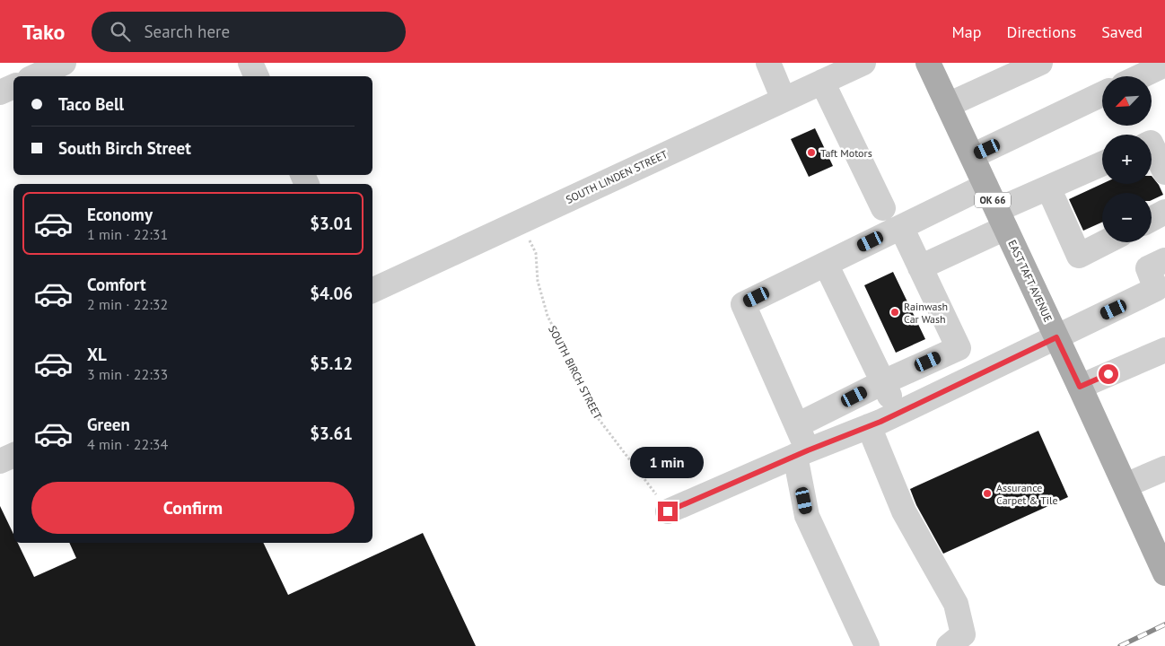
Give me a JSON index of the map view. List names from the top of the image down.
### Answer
{
  "streets": {
    "main road": ["OK 66", "EAST TAFT AVENUE"],
    "street": ["SOUTH LINDEN STREET"],
    "path": ["SOUTH BIRCH STREET"]
  },
  "crossings": [
    ["SOUTH LINDEN STREET", "SOUTH BIRCH STREET"]
  ],
  "places": ["Taft Motors", "Rainwash Car Wash", "Assurance Carpet & Tile"],
  "north": "bottom left",
  "page": {
    "header": "Tako",
    "search": "Search here",
    "nav": ["Map", "Directions", "Saved"],
    "map_buttons": ["+", "−"],
    "banner": ["Taco Bell", "South Birch Street"],
    "list": [
      {
        "name": "Economy",
        "note": "1 min · 22:31",
        "value": "$3.01"
      },
      {
        "name": "Comfort",
        "note": "2 min · 22:32",
        "value": "$4.06"
      },
      {
        "name": "XL",
        "note": "3 min · 22:33",
        "value": "$5.12"
      },
      {
        "name": "Green",
        "note": "4 min · 22:34",
        "value": "$3.61"
      }
    ],
    "bubble": "1 min",
    "buttons": "Confirm"
  }
}
